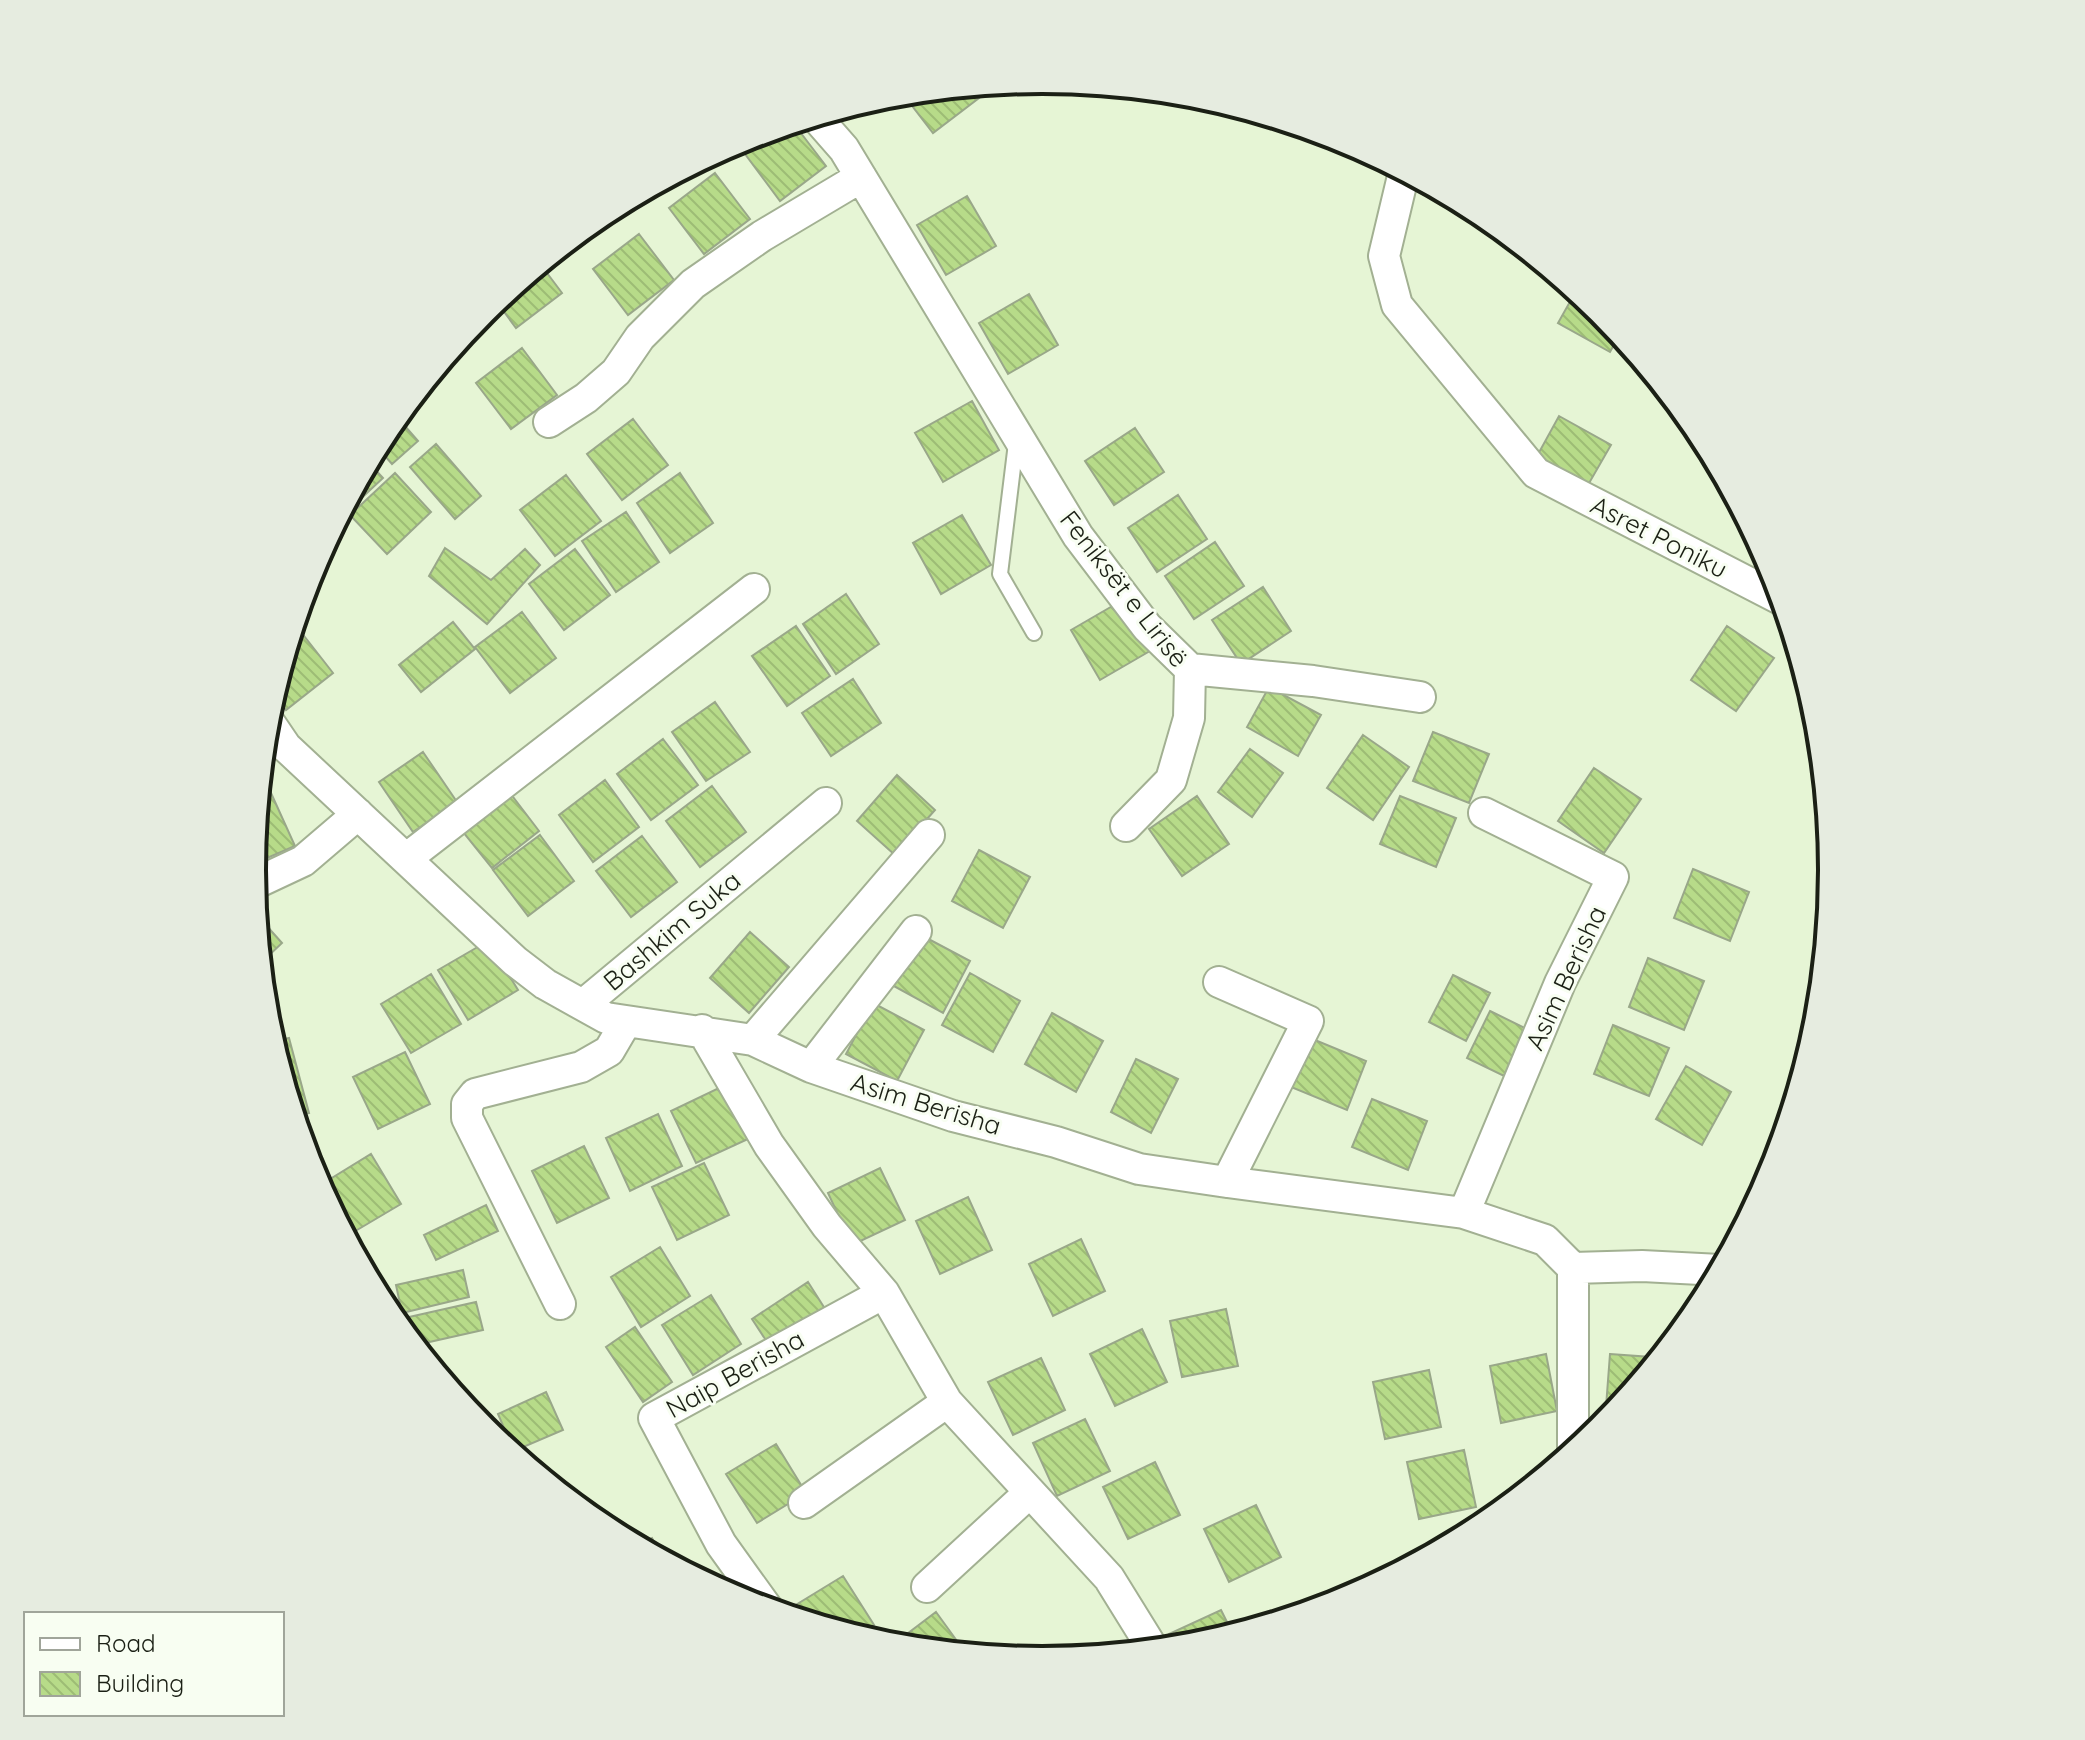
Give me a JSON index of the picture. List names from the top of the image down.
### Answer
{
  "streets": {
    "street": [
      "Asret Poniku",
      "Feniksët e Lirisë",
      "Bashkim Suka",
      "Asim Berisha",
      "Naip Berisha"
    ]
  },
  "crossings": [
    ["Bashkim Suka", "Asim Berisha"]
  ],
  "legend": ["Road", "Building"]
}
